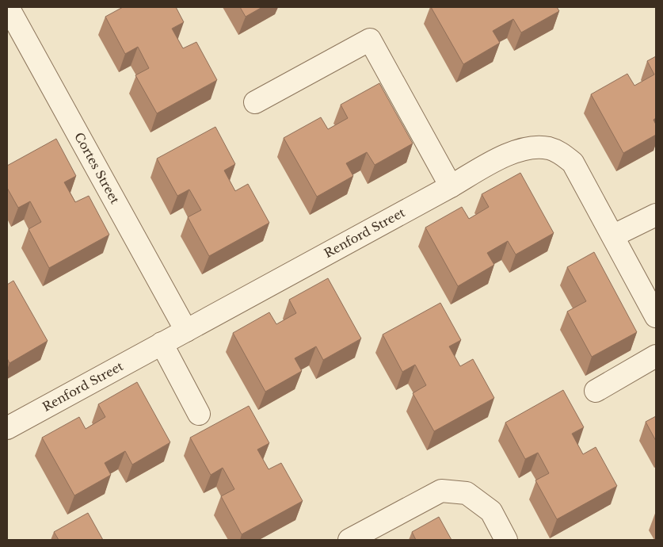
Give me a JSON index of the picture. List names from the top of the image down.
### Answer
{
  "streets": {
    "street": ["Cortes Street", "Renford Street"]
  },
  "crossings": [
    ["Cortes Street", "Renford Street"]
  ]
}
